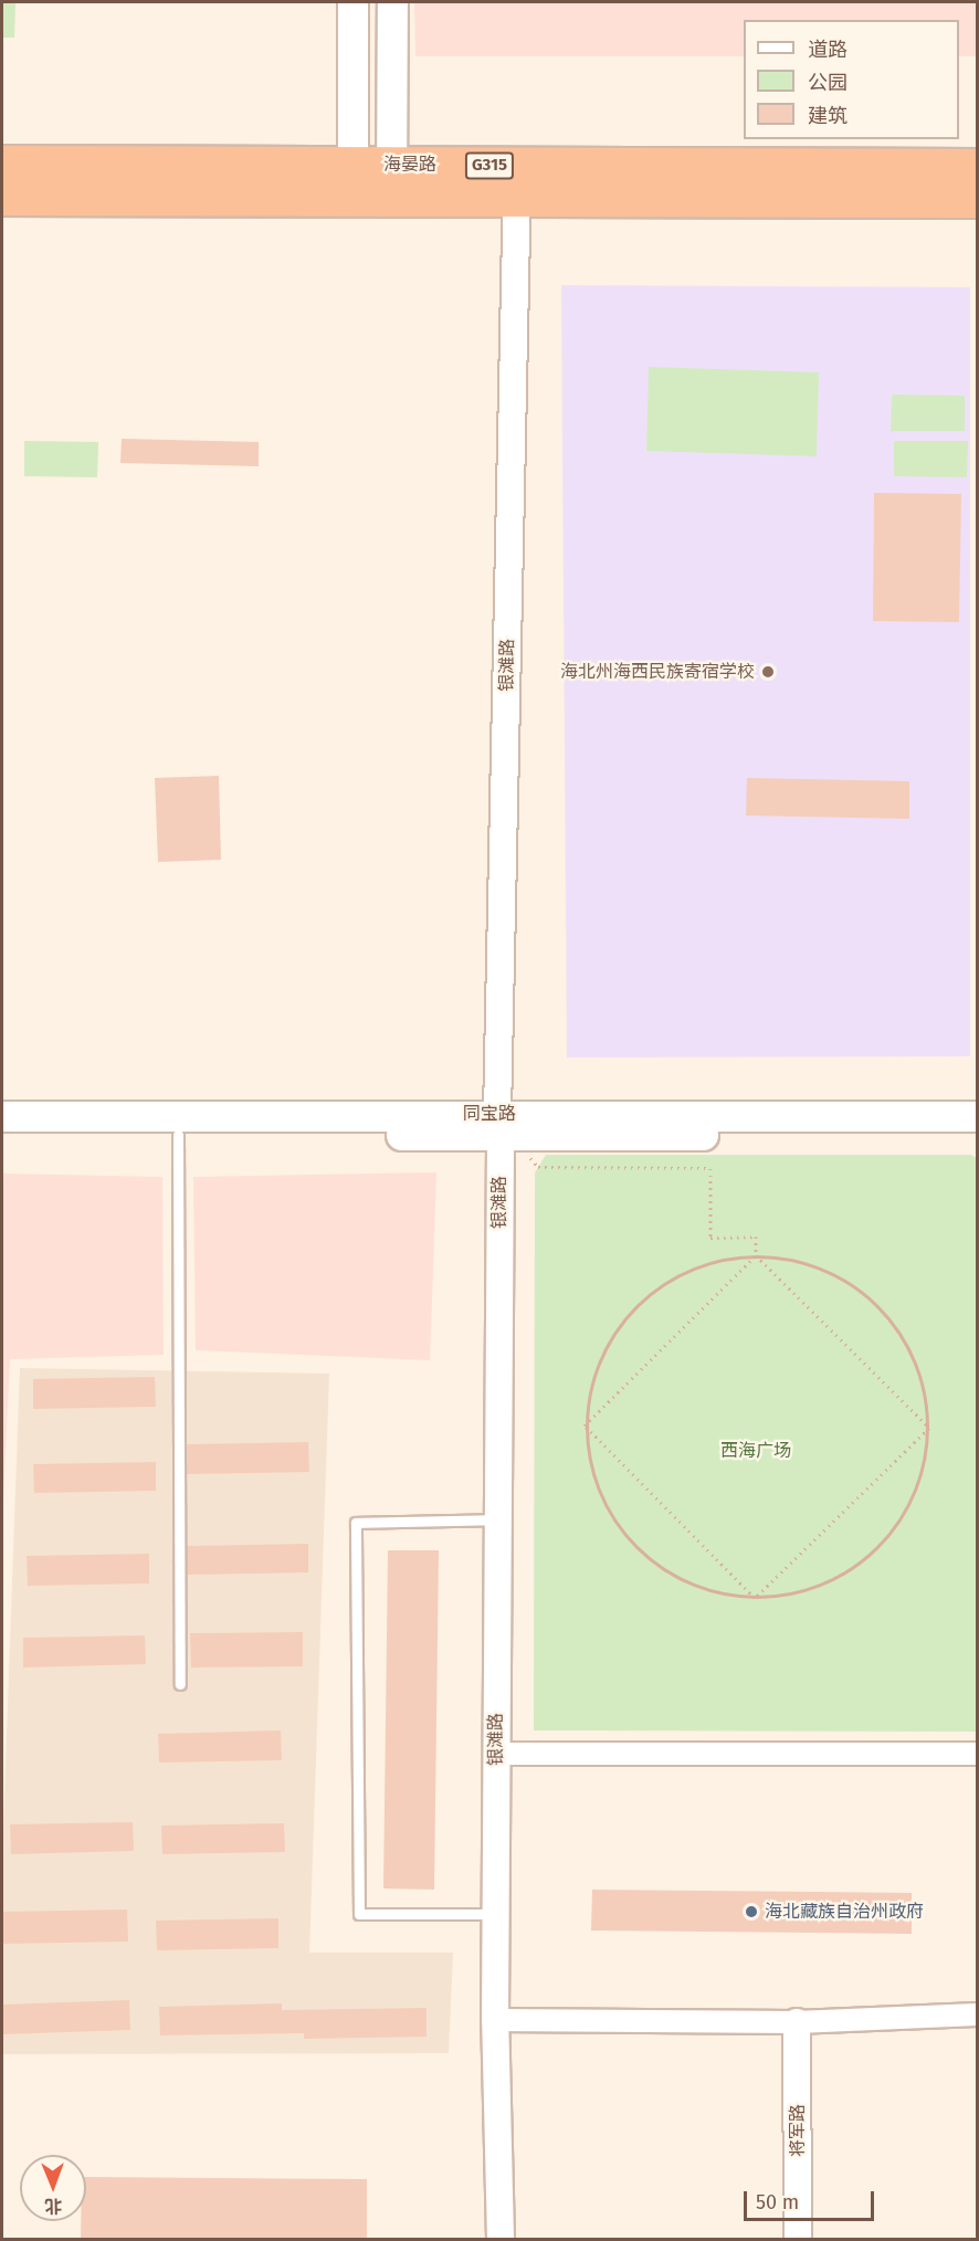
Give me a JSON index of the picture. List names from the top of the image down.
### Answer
{
  "streets": {
    "highway": ["海晏路", "G315"],
    "main road": ["同宝路"],
    "street": ["银滩路", "将军路"]
  },
  "crossings": [
    ["海晏路", "银滩路"],
    ["银滩路", "同宝路"]
  ],
  "parks": ["西海广场"],
  "places": ["海北州海西民族寄宿学校", "海北藏族自治州政府"],
  "legend": ["道路", "公园", "建筑"],
  "scale_bar": "50 m",
  "north": "bottom"
}
